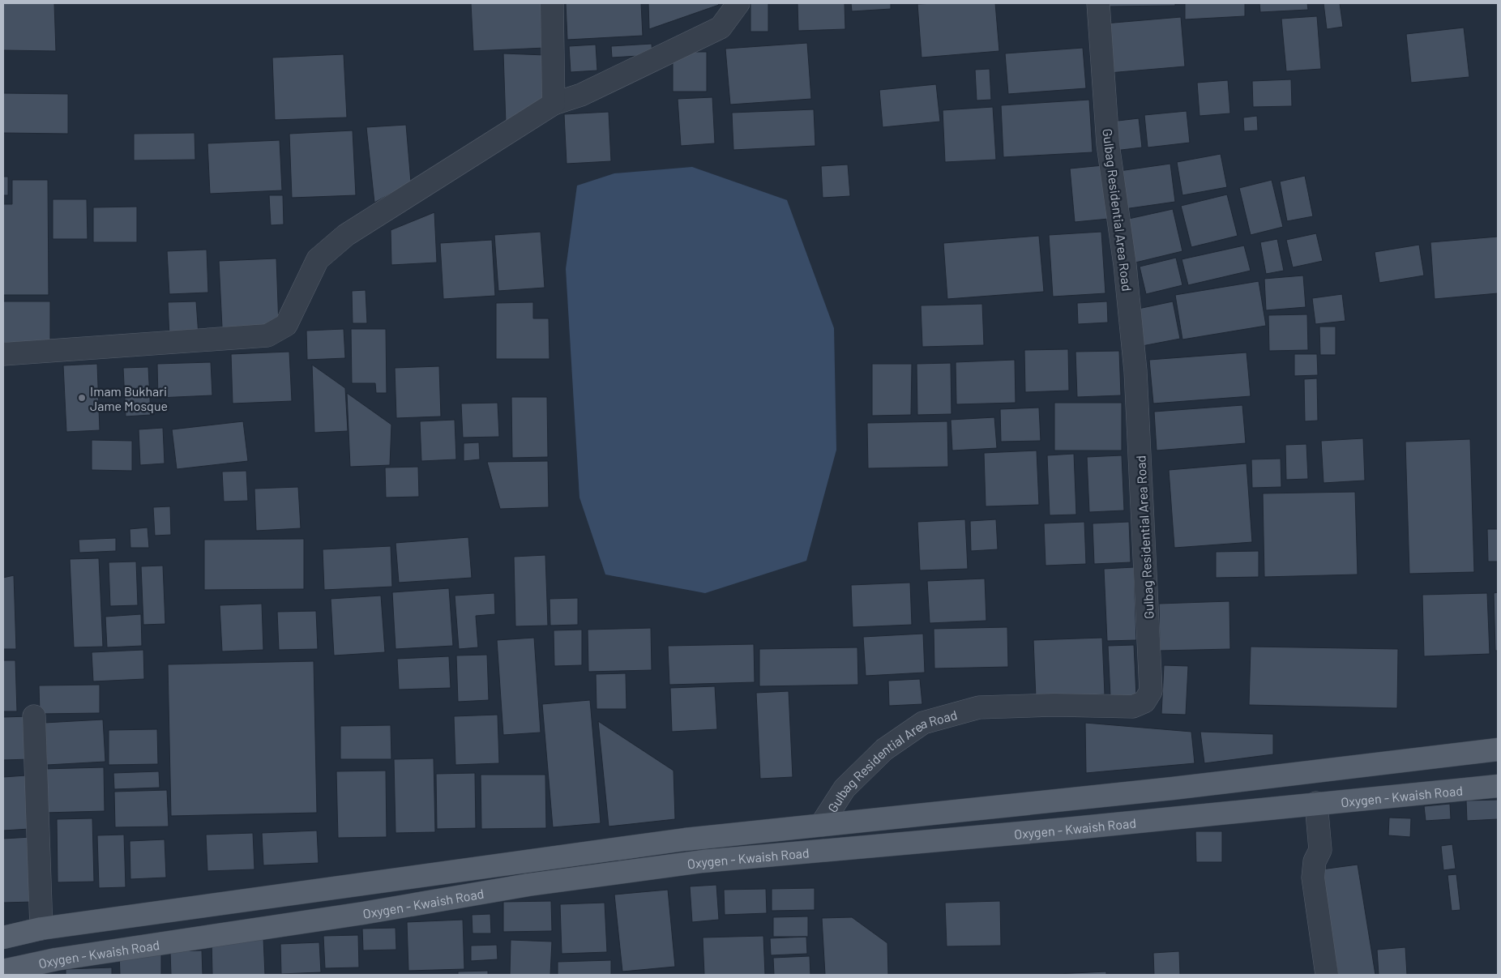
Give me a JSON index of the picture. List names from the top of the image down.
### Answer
{
  "streets": {
    "main road": ["Oxygen - Kwaish Road"],
    "street": ["Gulbag Residential Area Road"]
  },
  "crossings": [
    ["Gulbag Residential Area Road", "Oxygen - Kwaish Road"]
  ],
  "places": ["Imam Bukhari Jame Mosque"]
}
